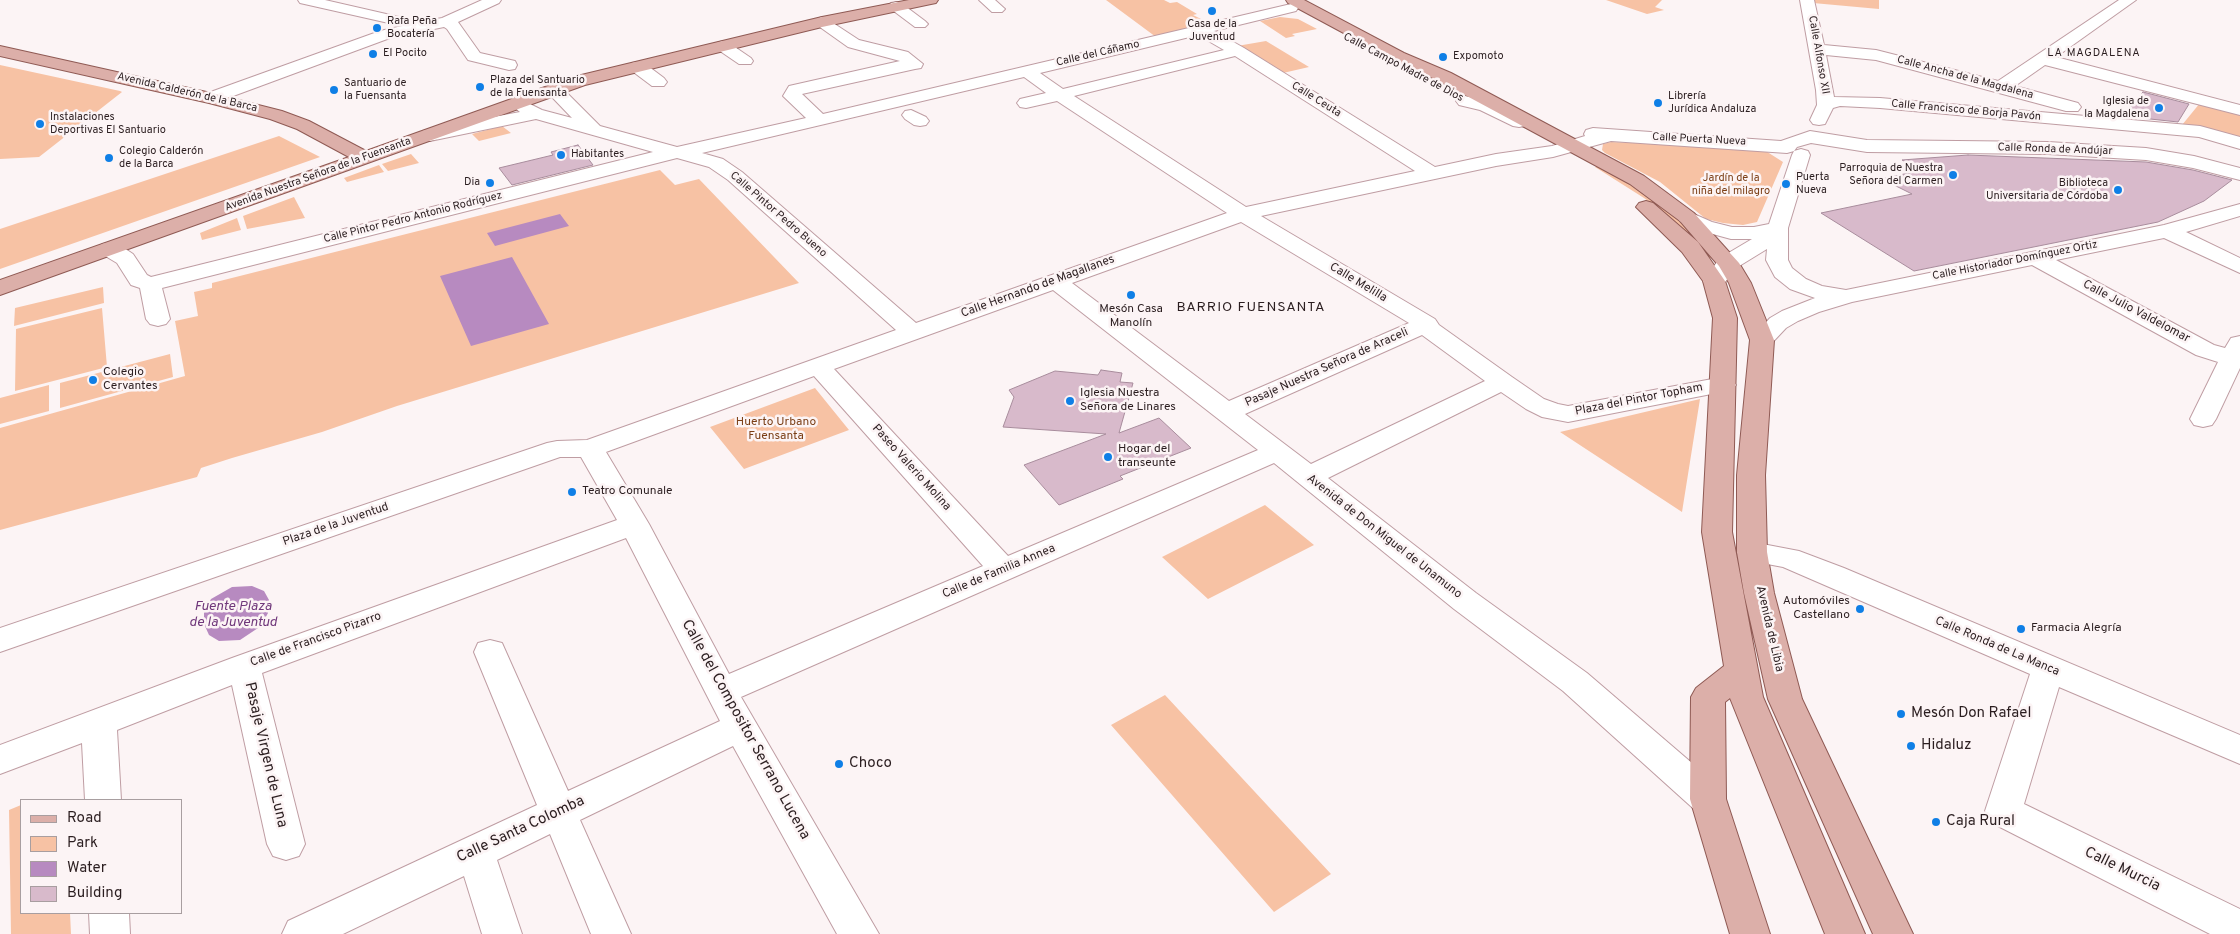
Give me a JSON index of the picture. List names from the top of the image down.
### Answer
{
  "streets": {
    "main road": [
      "Calle Campo Madre de Dios",
      "Avenida Calderón de la Barca",
      "Avenida Nuestra Señora de la Fuensanta",
      "Avenida de Libia"
    ],
    "street": [
      "Calle del Cáñamo",
      "Calle Alfonso XII",
      "Calle Ancha de la Magdalena",
      "Calle Ceuta",
      "Calle Francisco de Borja Pavón",
      "Calle Puerta Nueva",
      "Calle Ronda de Andújar",
      "Calle Pintor Pedro Bueno",
      "Calle Pintor Pedro Antonio Rodríguez",
      "Calle Historiador Domínguez Ortiz",
      "Calle Melilla",
      "Calle Hernando de Magallanes",
      "Calle Julio Valdelomar",
      "Pasaje Nuestra Señora de Araceli",
      "Plaza del Pintor Topham",
      "Paseo Valerio Molina",
      "Plaza de la Juventud",
      "Avenida de Don Miguel de Unamuno",
      "Calle de Familia Annea",
      "Calle de Francisco Pizarro",
      "Calle Ronda de La Manca",
      "Calle del Compositor Serrano Lucena",
      "Pasaje Virgen de Luna",
      "Calle Santa Colomba",
      "Calle Murcia"
    ]
  },
  "crossings": [
    ["Calle del Cáñamo", "Calle Campo Madre de Dios"],
    ["Calle del Cáñamo", "Calle Ceuta"],
    ["Calle del Cáñamo", "Calle Pintor Pedro Bueno"],
    ["Calle del Cáñamo", "Calle Pintor Pedro Antonio Rodríguez"],
    ["Calle del Cáñamo", "Calle Melilla"],
    ["Calle Alfonso XII", "Calle Ancha de la Magdalena"],
    ["Calle Alfonso XII", "Calle Francisco de Borja Pavón"],
    ["Calle Campo Madre de Dios", "Calle Puerta Nueva"],
    ["Calle Campo Madre de Dios", "Calle Hernando de Magallanes"],
    ["Calle Campo Madre de Dios", "Avenida de Libia"],
    ["Calle Ancha de la Magdalena", "Calle Francisco de Borja Pavón"],
    ["Avenida Calderón de la Barca", "Avenida Nuestra Señora de la Fuensanta"],
    ["Calle Ceuta", "Calle Hernando de Magallanes"],
    ["Calle Puerta Nueva", "Calle Ronda de Andújar"],
    ["Calle Puerta Nueva", "Calle Hernando de Magallanes"],
    ["Avenida Nuestra Señora de la Fuensanta", "Calle Pintor Pedro Bueno"],
    ["Calle Pintor Pedro Bueno", "Calle Pintor Pedro Antonio Rodríguez"],
    ["Calle Pintor Pedro Bueno", "Calle Hernando de Magallanes"],
    ["Calle Historiador Domínguez Ortiz", "Calle Julio Valdelomar"],
    ["Calle Historiador Domínguez Ortiz", "Avenida de Libia"],
    ["Calle Melilla", "Calle Hernando de Magallanes"],
    ["Calle Melilla", "Pasaje Nuestra Señora de Araceli"],
    ["Calle Melilla", "Plaza del Pintor Topham"],
    ["Calle Hernando de Magallanes", "Paseo Valerio Molina"],
    ["Calle Hernando de Magallanes", "Plaza de la Juventud"],
    ["Calle Hernando de Magallanes", "Avenida de Don Miguel de Unamuno"],
    ["Pasaje Nuestra Señora de Araceli", "Avenida de Don Miguel de Unamuno"],
    ["Paseo Valerio Molina", "Calle de Familia Annea"],
    ["Avenida de Don Miguel de Unamuno", "Calle de Familia Annea"],
    ["Calle de Familia Annea", "Calle del Compositor Serrano Lucena"],
    ["Avenida de Libia", "Calle Ronda de La Manca"],
    ["Calle de Francisco Pizarro", "Calle del Compositor Serrano Lucena"],
    ["Calle de Francisco Pizarro", "Pasaje Virgen de Luna"],
    ["Calle Ronda de La Manca", "Calle Murcia"],
    ["Calle del Compositor Serrano Lucena", "Calle Santa Colomba"]
  ],
  "districts": ["LA MAGDALENA", "BARRIO FUENSANTA"],
  "water": ["Fuente Plaza de la Juventud"],
  "parks": ["Jardín de la niña del milagro", "Huerto Urbano Fuensanta"],
  "places": [
    "Casa de la Juventud",
    "Rafa Peña Bocatería",
    "El Pocito",
    "Expomoto",
    "Plaza del Santuario de la Fuensanta",
    "Santuario de la Fuensanta",
    "Librería Jurídica Andaluza",
    "Iglesia de la Magdalena",
    "Instalaciones Deportivas El Santuario",
    "Habitantes",
    "Colegio Calderón de la Barca",
    "Parroquia de Nuestra Señora del Carmen",
    "Dia",
    "Puerta Nueva",
    "Biblioteca Universitaria de Córdoba",
    "Mesón Casa Manolín",
    "Colegio Cervantes",
    "Iglesia Nuestra Señora de Linares",
    "Hogar del transeunte",
    "Teatro Comunale",
    "Automóviles Castellano",
    "Farmacia Alegría",
    "Mesón Don Rafael",
    "Hidaluz",
    "Choco",
    "Caja Rural"
  ],
  "legend": [
    "Road",
    "Park",
    "Water",
    "Building"
  ]
}
